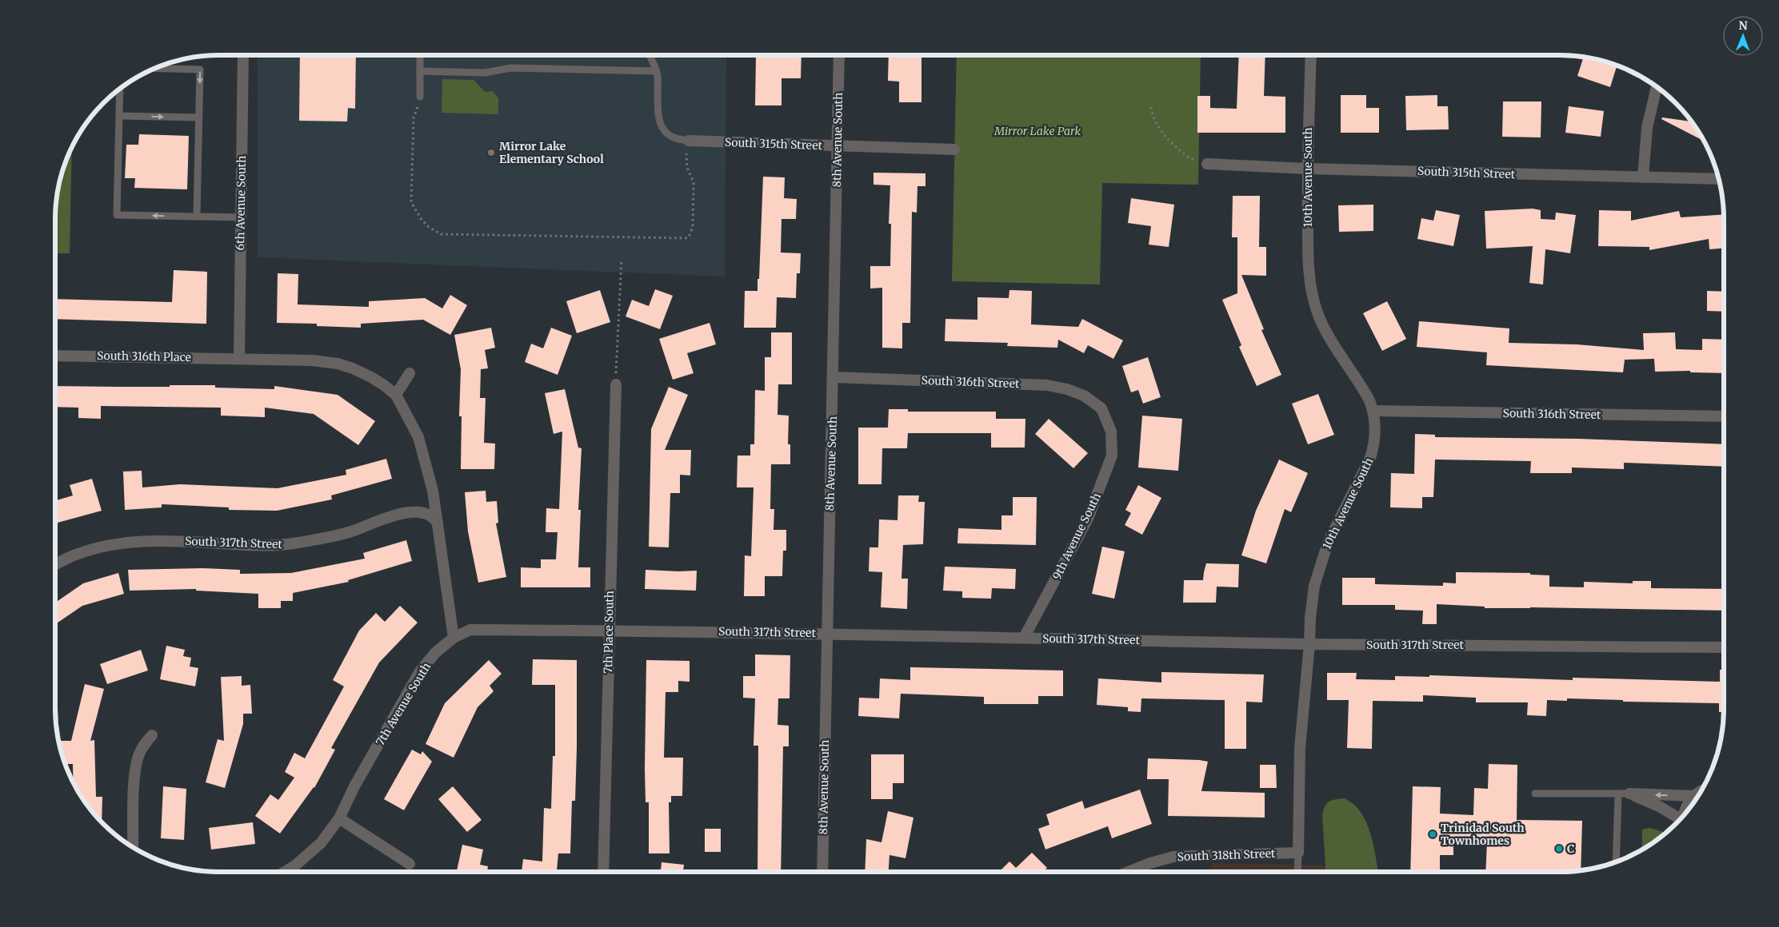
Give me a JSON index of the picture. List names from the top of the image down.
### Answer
{
  "streets": {
    "street": [
      "8th Avenue South",
      "South 315th Street",
      "10th Avenue South",
      "6th Avenue South",
      "South 316th Place",
      "South 316th Street",
      "9th Avenue South",
      "South 317th Street",
      "7th Place South",
      "7th Avenue South",
      "South 318th Street"
    ]
  },
  "crossings": [
    ["8th Avenue South", "South 315th Street"],
    ["8th Avenue South", "South 316th Street"],
    ["8th Avenue South", "South 317th Street"],
    ["South 315th Street", "10th Avenue South"],
    ["10th Avenue South", "South 316th Street"],
    ["10th Avenue South", "South 317th Street"],
    ["10th Avenue South", "South 318th Street"],
    ["6th Avenue South", "South 316th Place"],
    ["South 316th Street", "9th Avenue South"],
    ["9th Avenue South", "South 317th Street"],
    ["South 317th Street", "7th Place South"],
    ["South 317th Street", "7th Avenue South"]
  ],
  "parks": ["Mirror Lake Park"],
  "places": ["Mirror Lake Elementary School", "Trinidad South Townhomes", "C"],
  "north": "top"
}
